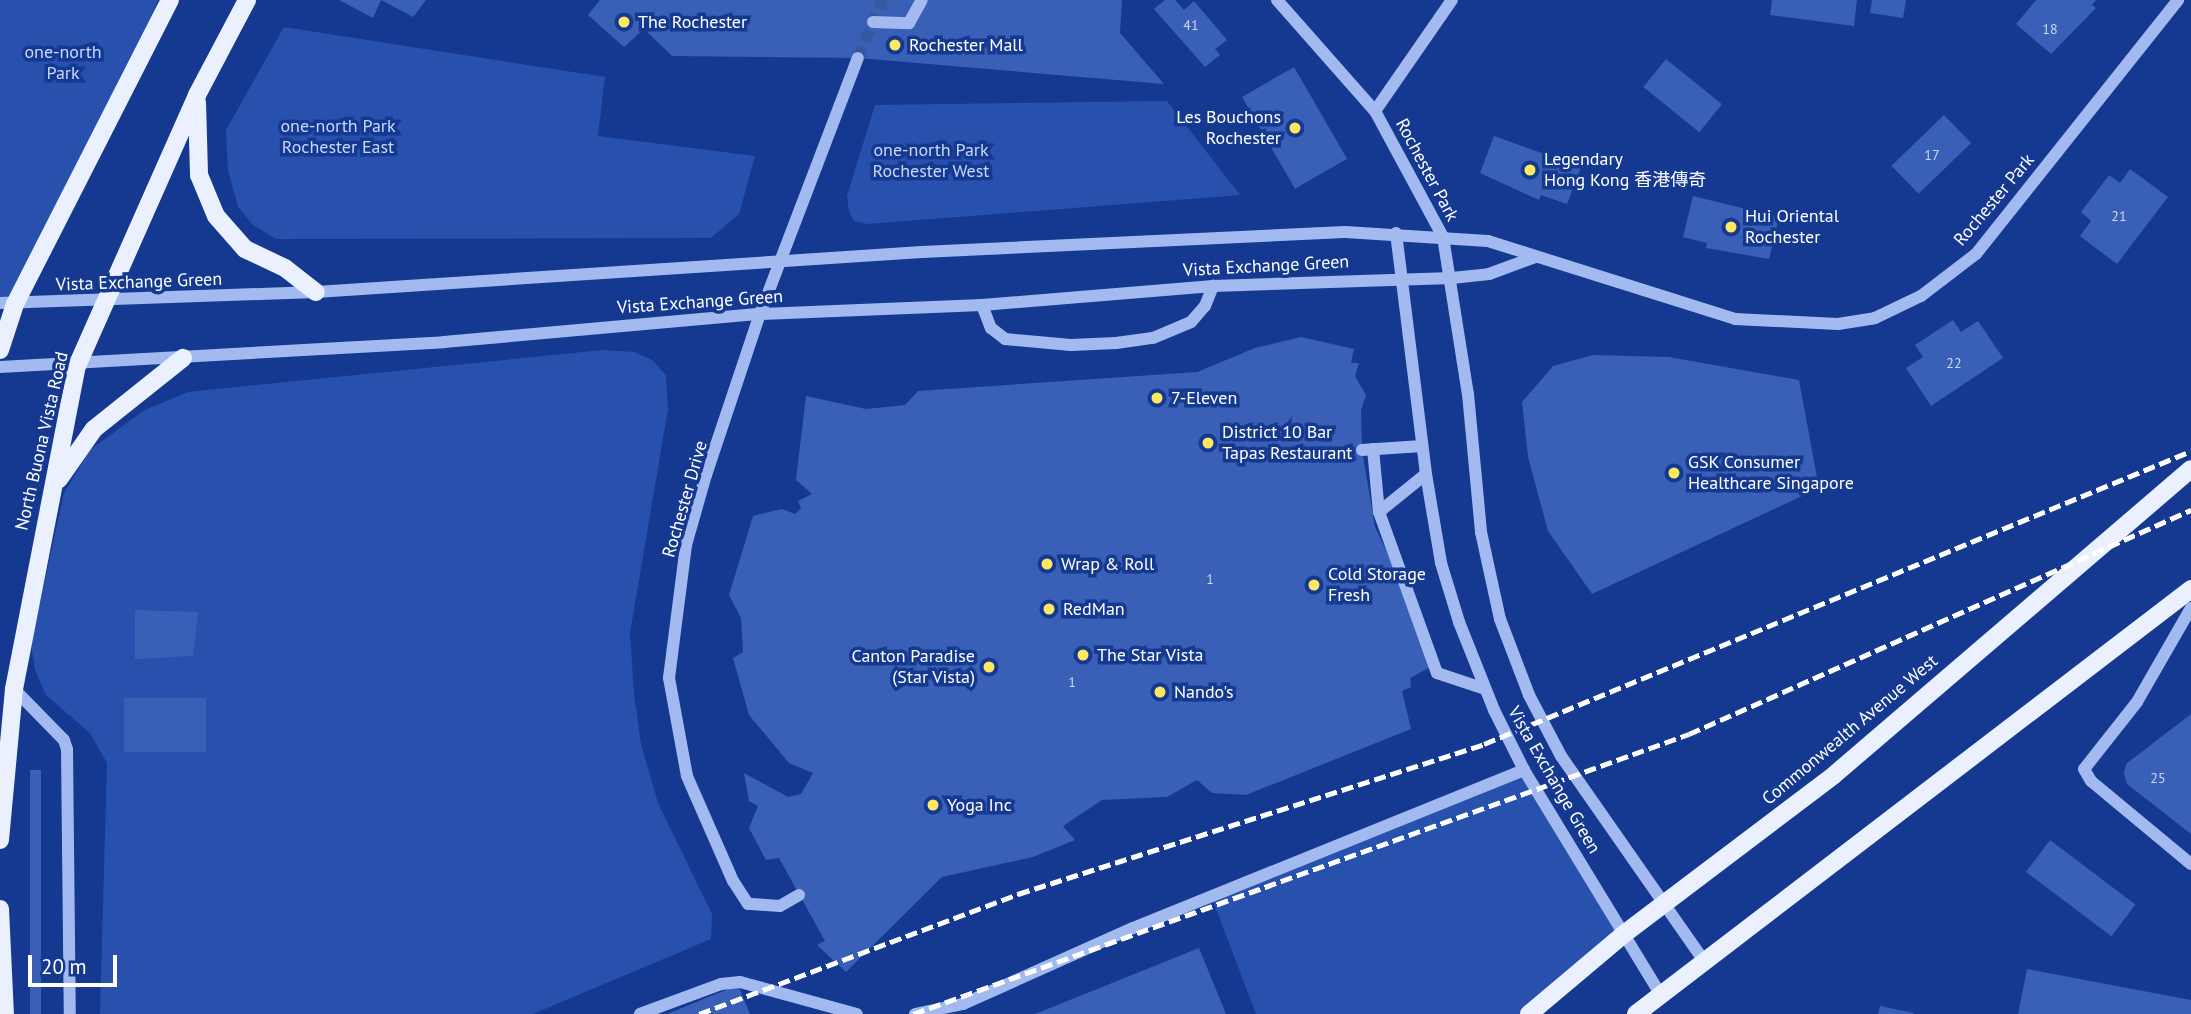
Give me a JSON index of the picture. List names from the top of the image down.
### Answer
{
  "streets": {
    "main road": ["North Buona Vista Road", "Commonwealth Avenue West"],
    "street": ["Rochester Park", "Vista Exchange Green", "Rochester Drive"]
  },
  "crossings": [
    ["Rochester Park", "Vista Exchange Green"],
    ["Vista Exchange Green", "North Buona Vista Road"],
    ["Vista Exchange Green", "Rochester Drive"],
    ["Vista Exchange Green", "Commonwealth Avenue West"]
  ],
  "parks": ["one-north Park", "one-north Park Rochester East", "one-north Park Rochester West"],
  "places": [
    "The Rochester",
    "Rochester Mall",
    "Les Bouchons Rochester",
    "Legendary Hong Kong 香港傳奇",
    "Hui Oriental Rochester",
    "7-Eleven",
    "District 10 Bar Tapas Restaurant",
    "GSK Consumer Healthcare Singapore",
    "Wrap & Roll",
    "Cold Storage Fresh",
    "RedMan",
    "The Star Vista",
    "Canton Paradise (Star Vista)",
    "Nando's",
    "Yoga Inc"
  ],
  "house_numbers": [
    "41",
    "18",
    "17",
    "21",
    "22",
    "1",
    "1",
    "25"
  ],
  "scale_bar": "20 m"
}
